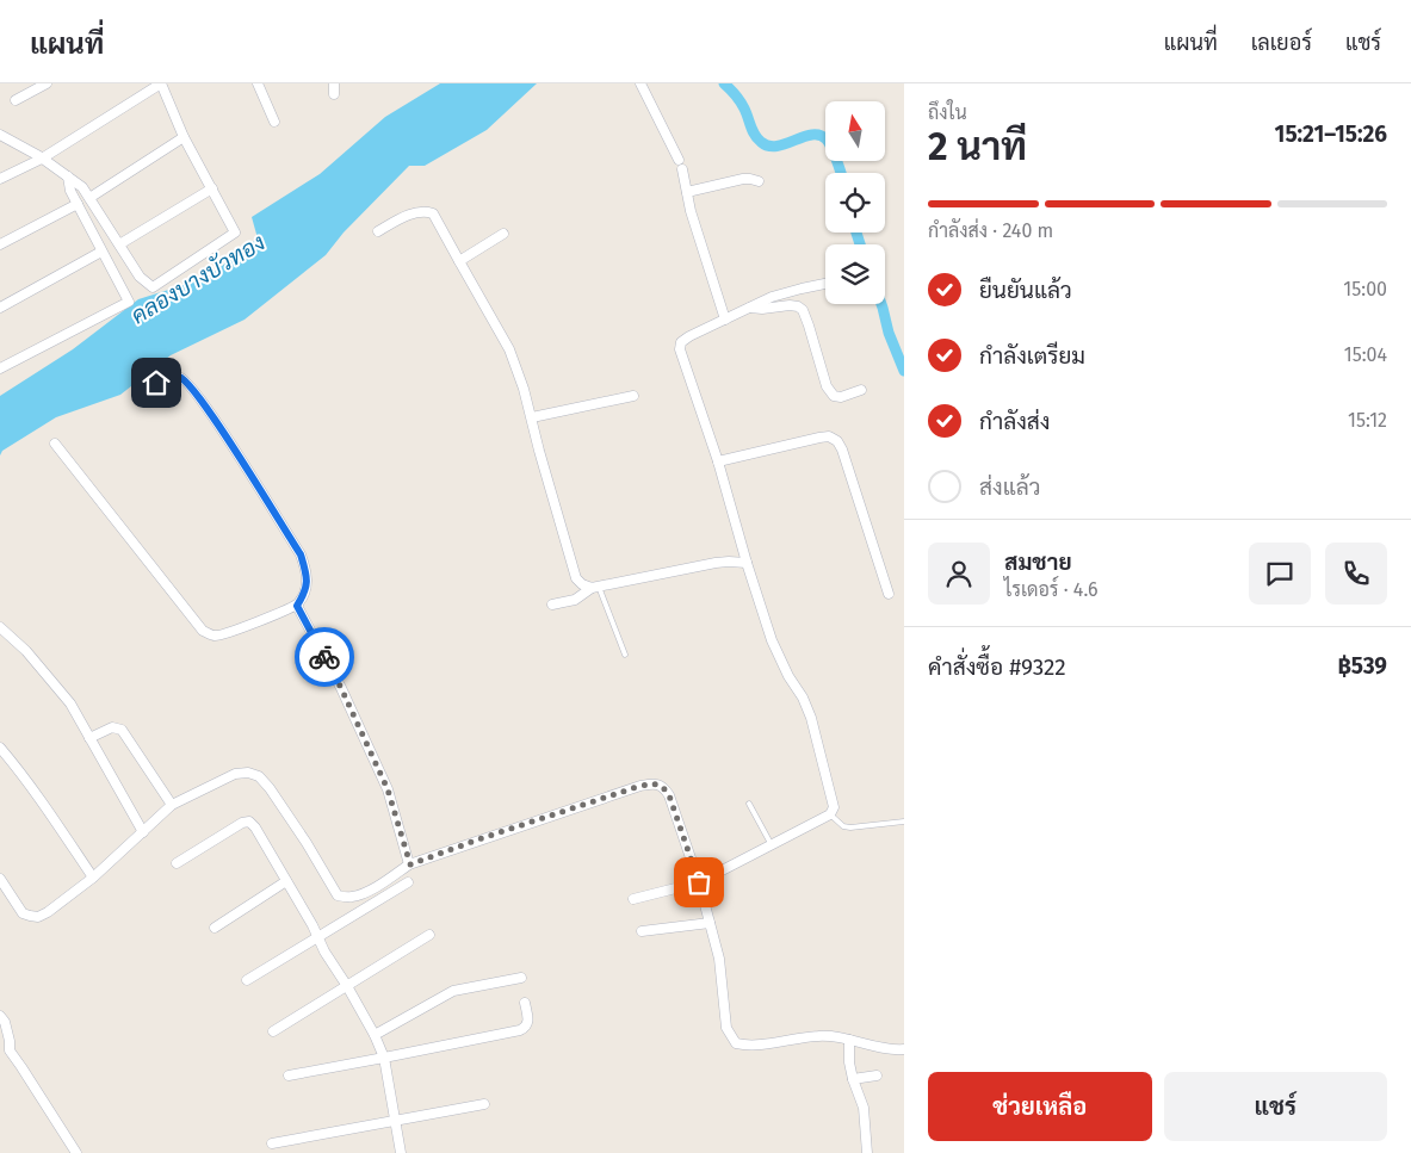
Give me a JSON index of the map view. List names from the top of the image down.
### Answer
{
  "water": ["คลองบางบัวทอง"],
  "north": "top",
  "page": {
    "header": "แผนที่",
    "nav": ["แผนที่", "เลเยอร์", "แชร์"],
    "heading": ["2 นาที", "ถึงใน", "15:21–15:26"],
    "panel": [
      "สมชาย",
      "ไรเดอร์ · 4.6",
      "คำสั่งซื้อ #9322",
      "฿539"
    ],
    "bar": "กำลังส่ง · 240 m",
    "list": [
      ["ยืนยันแล้ว", "15:00"],
      ["กำลังเตรียม", "15:04"],
      ["กำลังส่ง", "15:12"],
      "ส่งแล้ว"
    ],
    "buttons": ["ช่วยเหลือ", "แชร์"]
  }
}
